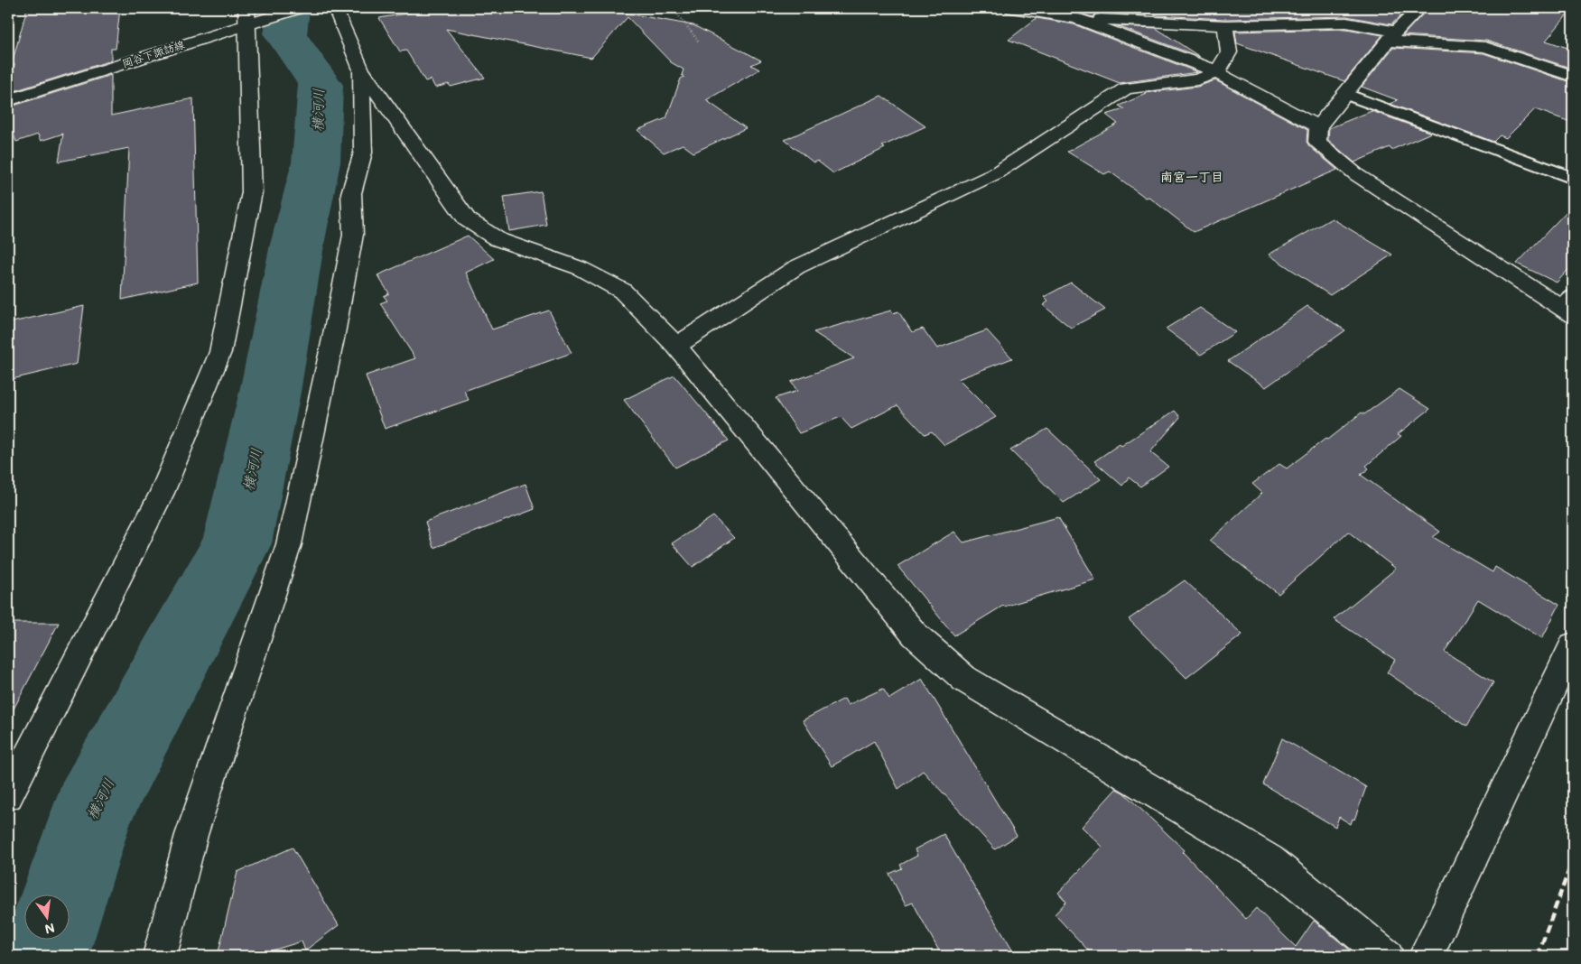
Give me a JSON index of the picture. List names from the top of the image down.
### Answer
{
  "streets": {
    "street": ["岡谷下諏訪線"]
  },
  "districts": ["南宮一丁目"],
  "water": ["横河川"],
  "north": "bottom"
}
